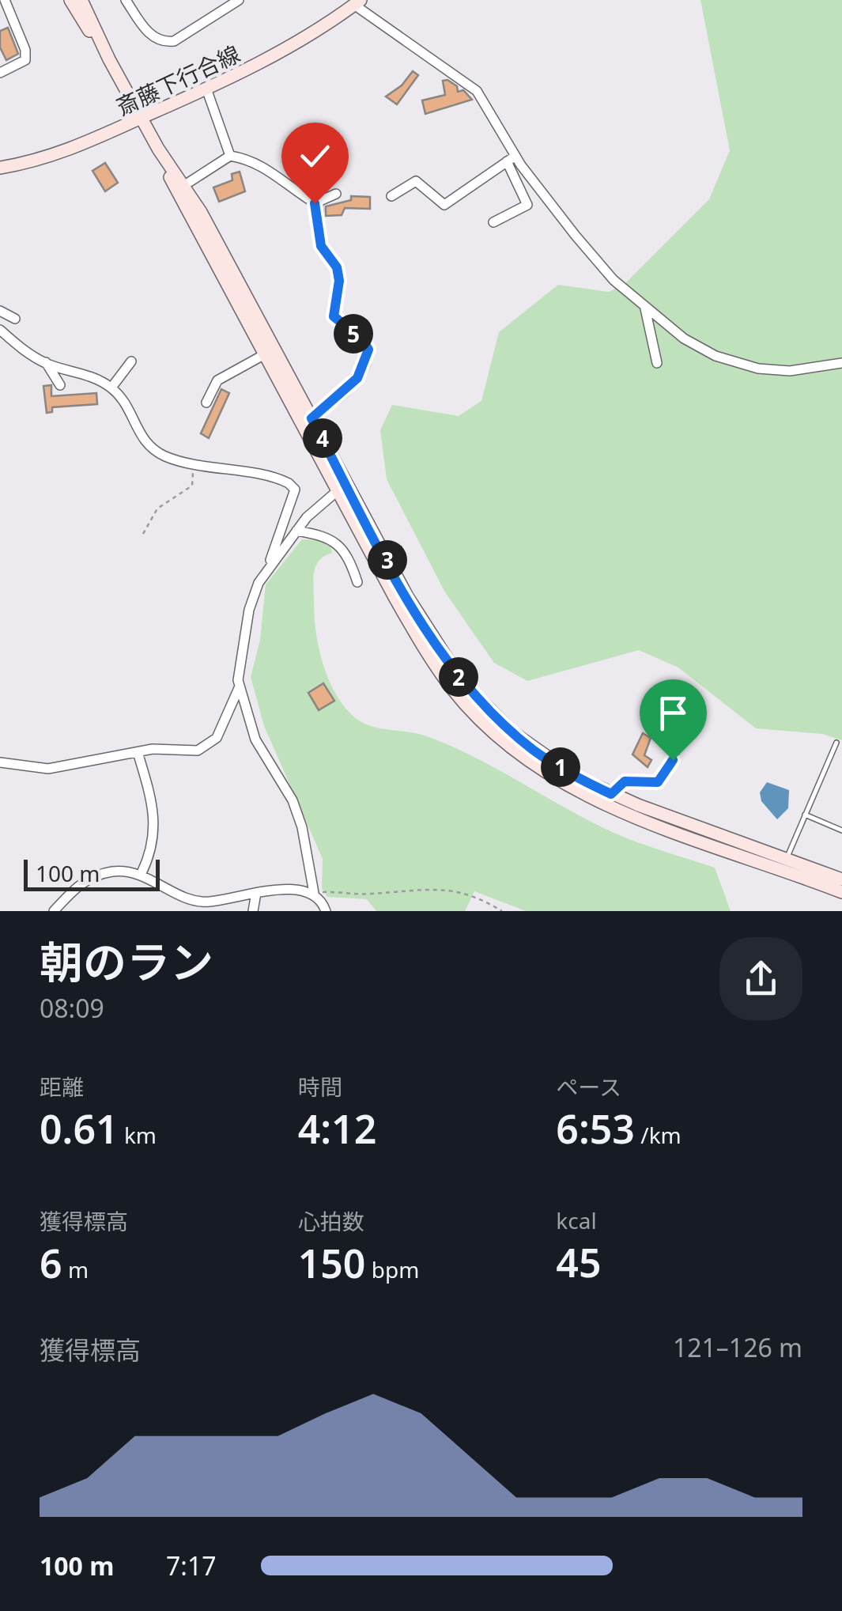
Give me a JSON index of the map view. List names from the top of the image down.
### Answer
{
  "streets": {
    "street": ["斎藤下行合線"]
  },
  "scale_bar": "100 m",
  "page": {
    "pins": [
      "5",
      "4",
      "3",
      "2",
      "1"
    ],
    "scale": "100 m",
    "heading": ["朝のラン", "08:09"],
    "stats": [
      ["距離", "0.61 km"],
      ["時間", "4:12"],
      ["ペース", "6:53 /km"],
      ["獲得標高", "6 m"],
      ["心拍数", "150 bpm"],
      ["kcal", "45"]
    ],
    "chart": ["獲得標高", "121–126 m"],
    "list": [
      {
        "name": "100 m",
        "note": "7:17"
      }
    ]
  }
}
